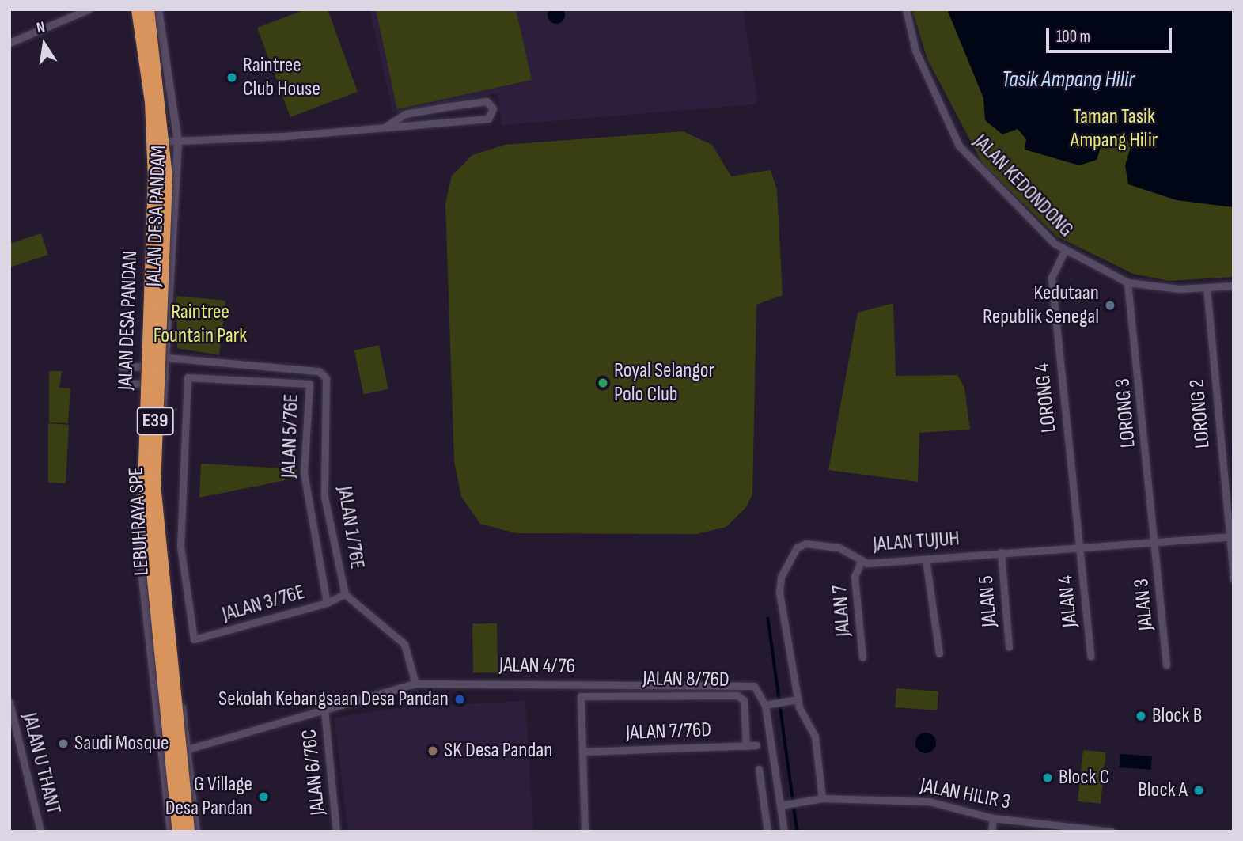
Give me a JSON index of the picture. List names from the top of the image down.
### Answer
{
  "streets": {
    "highway": ["E39", "LEBUHRAYA SPE"],
    "street": [
      "JALAN KEDONDONG",
      "JALAN DESA PANDAM",
      "JALAN DESA PANDAN",
      "LORONG 4",
      "LORONG 3",
      "LORONG 2",
      "JALAN 5/76E",
      "JALAN 1/76E",
      "JALAN TUJUH",
      "JALAN 5",
      "JALAN 4",
      "JALAN 3/76E",
      "JALAN 3",
      "JALAN 7",
      "JALAN 4/76",
      "JALAN 8/76D",
      "JALAN 7/76D",
      "JALAN U THANT",
      "JALAN 6/76C",
      "JALAN HILIR 3"
    ]
  },
  "crossings": [
    ["JALAN KEDONDONG", "LORONG 4"],
    ["JALAN KEDONDONG", "LORONG 3"],
    ["JALAN KEDONDONG", "LORONG 2"],
    ["JALAN DESA PANDAM", "JALAN DESA PANDAN"],
    ["JALAN DESA PANDAM", "JALAN 1/76E"],
    ["JALAN DESA PANDAN", "LEBUHRAYA SPE"],
    ["JALAN DESA PANDAN", "JALAN 1/76E"],
    ["JALAN DESA PANDAN", "JALAN 4/76"],
    ["LORONG 4", "JALAN TUJUH"],
    ["LORONG 4", "JALAN 4"],
    ["LORONG 3", "JALAN TUJUH"],
    ["LORONG 3", "JALAN 3"],
    ["LORONG 2", "JALAN TUJUH"],
    ["JALAN 5/76E", "JALAN 3/76E"],
    ["JALAN 1/76E", "JALAN 3/76E"],
    ["JALAN 1/76E", "JALAN 4/76"],
    ["JALAN TUJUH", "JALAN 5"],
    ["JALAN TUJUH", "JALAN 4"],
    ["JALAN TUJUH", "JALAN 3"],
    ["JALAN TUJUH", "JALAN 7"],
    ["JALAN TUJUH", "JALAN HILIR 3"],
    ["JALAN 4/76", "JALAN 6/76C"],
    ["JALAN 8/76D", "JALAN 7/76D"]
  ],
  "water": ["Tasik Ampang Hilir"],
  "parks": ["Taman Tasik Ampang Hilir", "Raintree Fountain Park"],
  "places": [
    "Raintree Club House",
    "Kedutaan Republik Senegal",
    "Royal Selangor Polo Club",
    "Sekolah Kebangsaan Desa Pandan",
    "Block B",
    "Saudi Mosque",
    "SK Desa Pandan",
    "Block C",
    "Block A",
    "G Village Desa Pandan"
  ],
  "scale_bar": "100 m",
  "north": "top"
}
